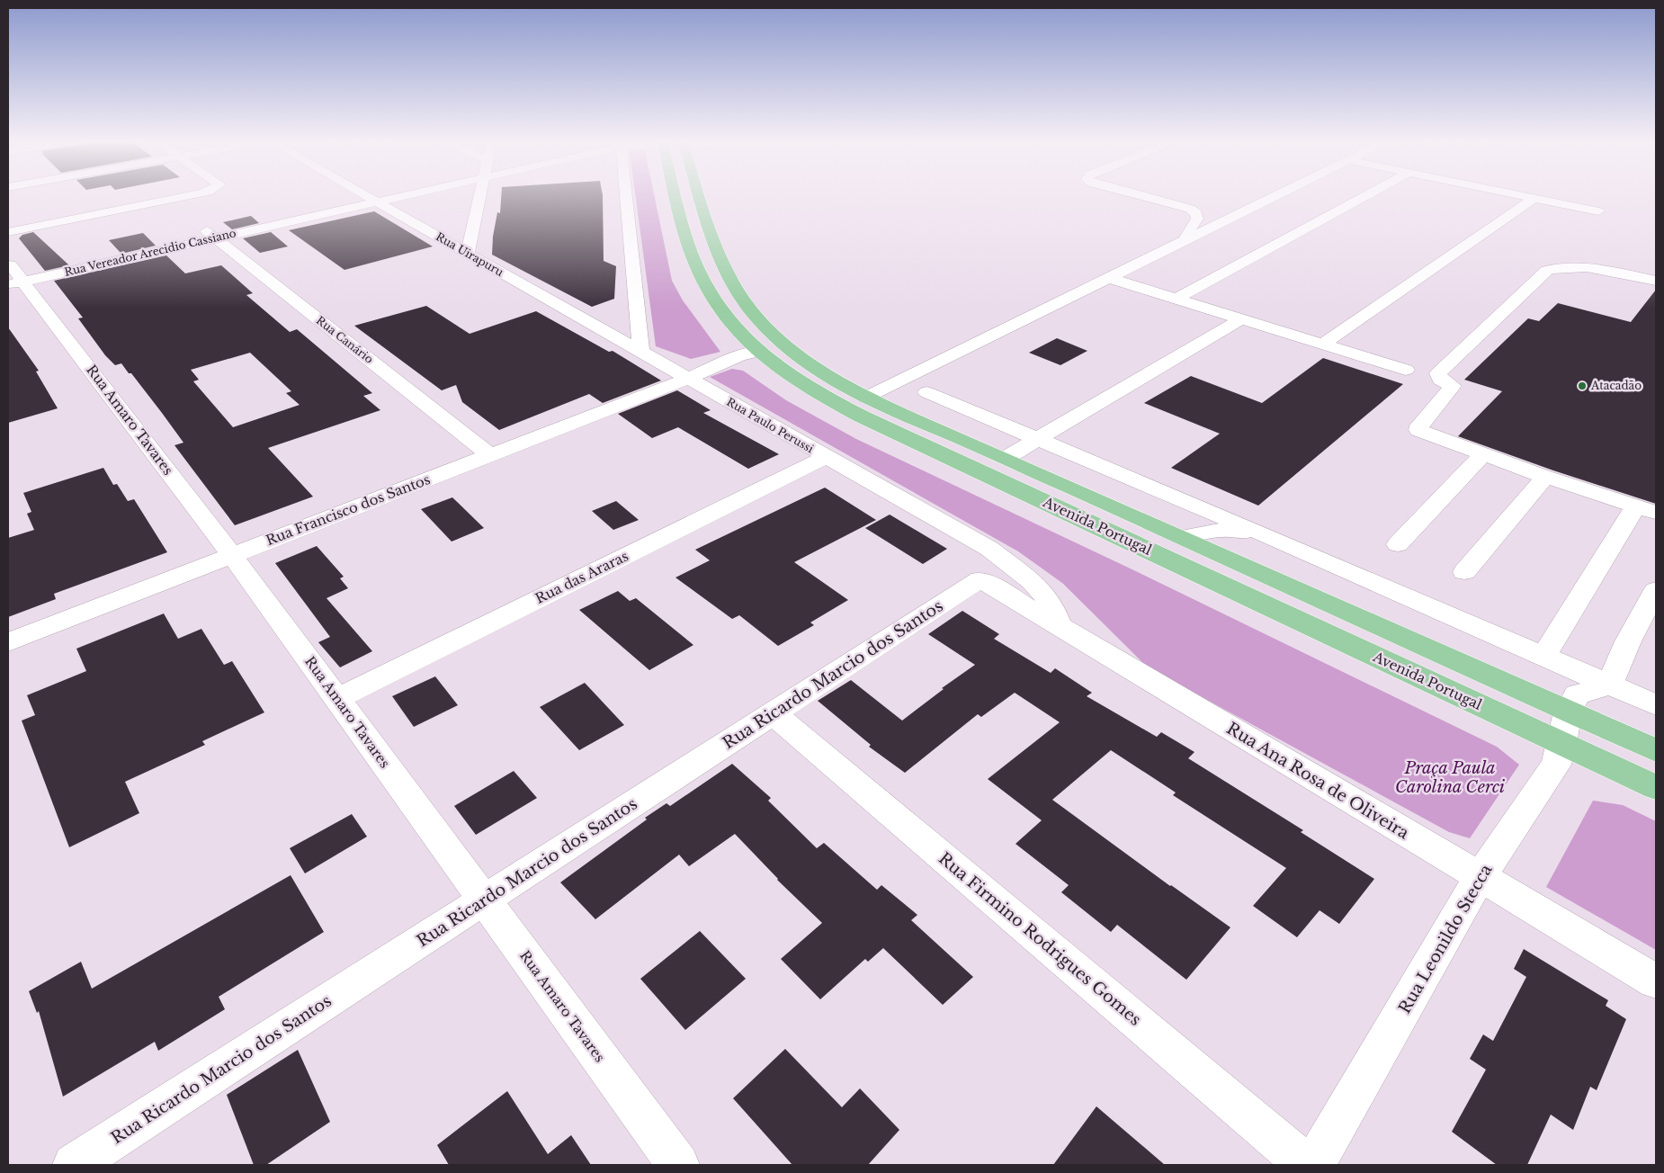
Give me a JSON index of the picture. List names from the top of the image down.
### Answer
{
  "streets": {
    "main road": ["Avenida Portugal"],
    "street": [
      "Rua Vereador Arecidio Cassiano",
      "Rua Uirapuru",
      "Rua Canário",
      "Rua Amaro Tavares",
      "Rua Paulo Perussi",
      "Rua Francisco dos Santos",
      "Rua das Araras",
      "Rua Ricardo Marcio dos Santos",
      "Rua Ana Rosa de Oliveira",
      "Rua Firmino Rodrigues Gomes",
      "Rua Leonildo Stecca"
    ]
  },
  "crossings": [
    ["Rua Vereador Arecidio Cassiano", "Rua Uirapuru"],
    ["Rua Vereador Arecidio Cassiano", "Rua Canário"],
    ["Rua Vereador Arecidio Cassiano", "Rua Amaro Tavares"],
    ["Rua Uirapuru", "Rua Paulo Perussi"],
    ["Rua Canário", "Rua Francisco dos Santos"],
    ["Rua Amaro Tavares", "Rua Francisco dos Santos"],
    ["Rua Amaro Tavares", "Rua das Araras"],
    ["Rua Amaro Tavares", "Rua Ricardo Marcio dos Santos"],
    ["Rua Paulo Perussi", "Rua Francisco dos Santos"],
    ["Rua Paulo Perussi", "Rua das Araras"],
    ["Rua Paulo Perussi", "Rua Ana Rosa de Oliveira"],
    ["Rua Francisco dos Santos", "Avenida Portugal"],
    ["Avenida Portugal", "Rua Leonildo Stecca"],
    ["Rua Ricardo Marcio dos Santos", "Rua Ana Rosa de Oliveira"],
    ["Rua Ricardo Marcio dos Santos", "Rua Firmino Rodrigues Gomes"],
    ["Rua Ana Rosa de Oliveira", "Rua Leonildo Stecca"]
  ],
  "parks": ["Praça Paula Carolina Cerci"],
  "places": ["Atacadão"]
}
